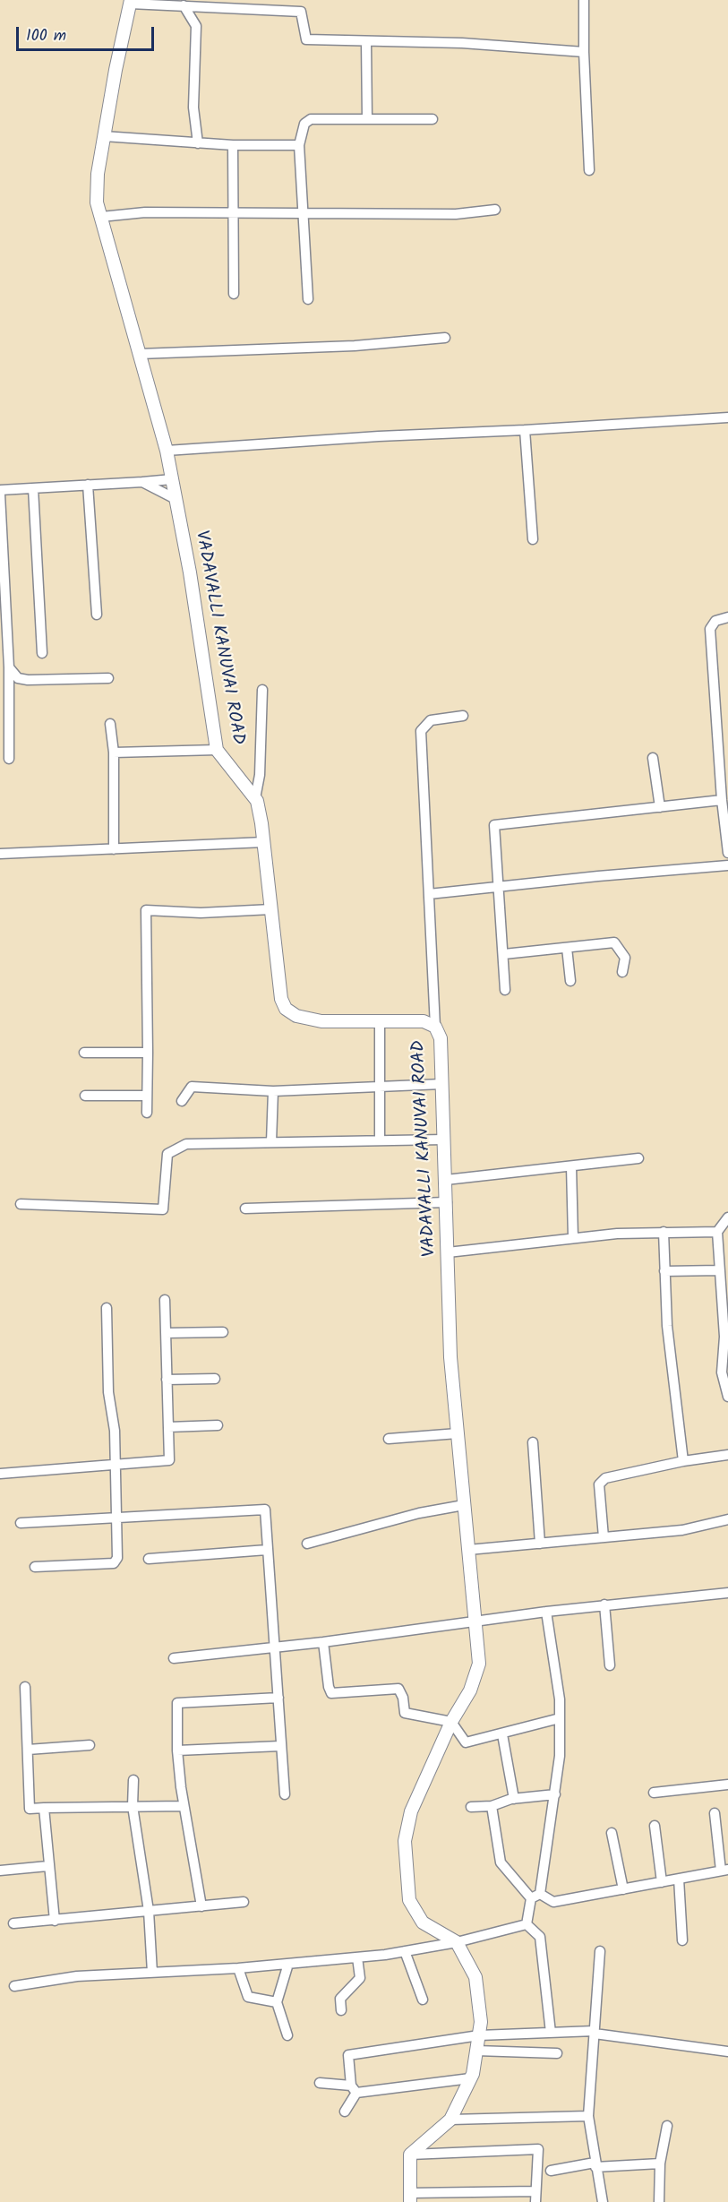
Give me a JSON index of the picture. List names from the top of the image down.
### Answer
{
  "streets": {
    "street": ["VADAVALLI KANUVAI ROAD"]
  },
  "scale_bar": "100 m"
}
